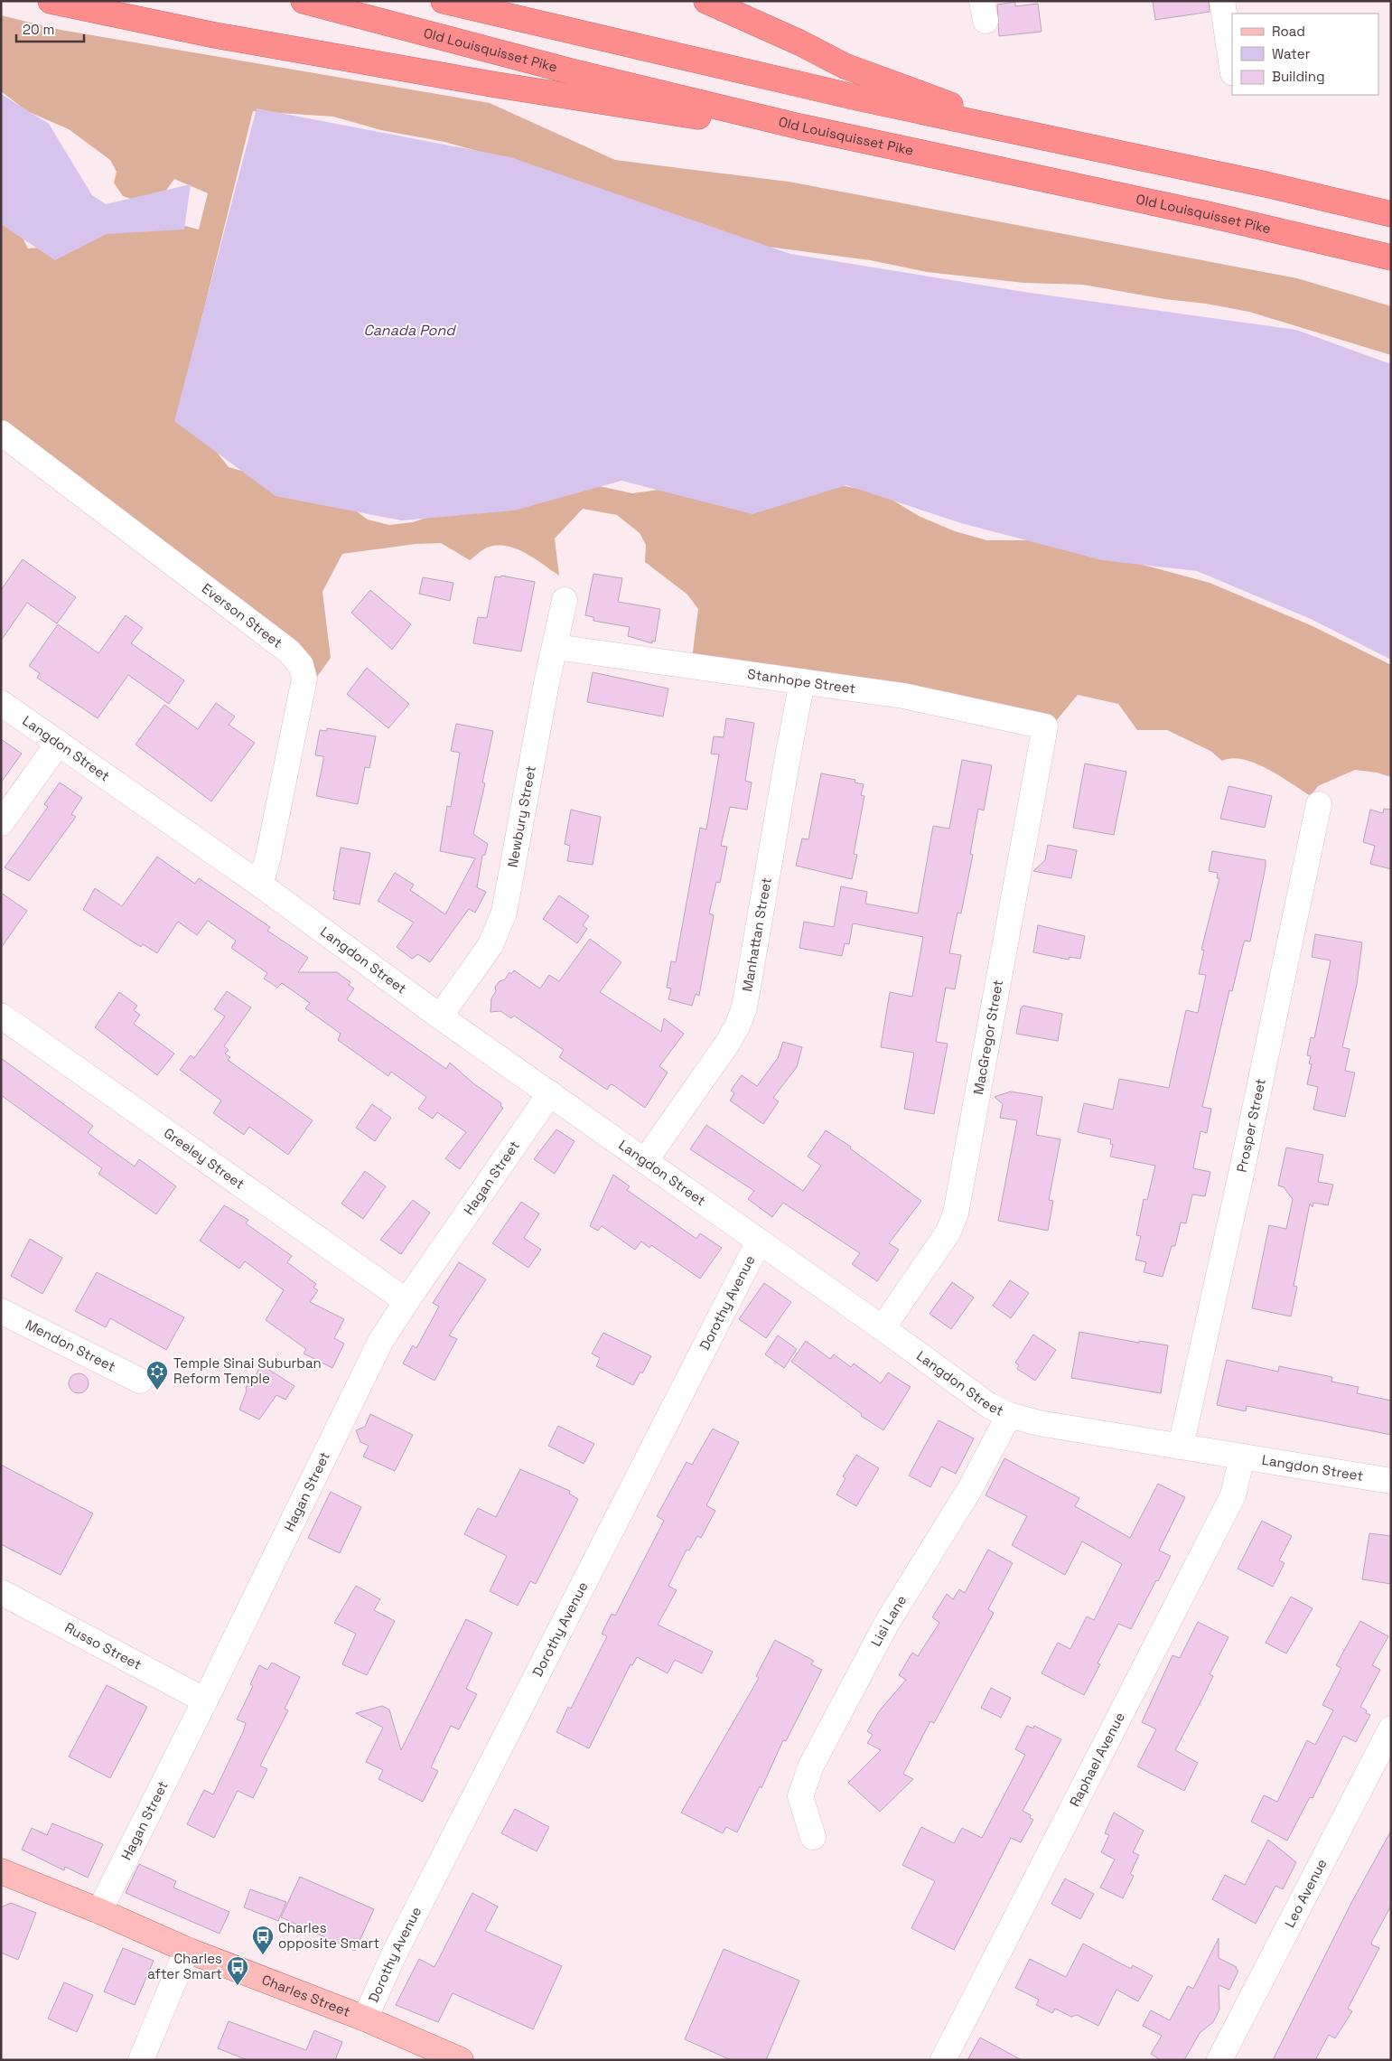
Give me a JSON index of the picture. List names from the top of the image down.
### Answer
{
  "streets": {
    "highway": ["Old Louisquisset Pike"],
    "main road": ["Charles Street"],
    "street": [
      "Everson Street",
      "Stanhope Street",
      "Langdon Street",
      "Newbury Street",
      "Manhattan Street",
      "MacGregor Street",
      "Prosper Street",
      "Greeley Street",
      "Hagan Street",
      "Dorothy Avenue",
      "Mendon Street",
      "Lisi Lane",
      "Russo Street",
      "Raphael Avenue",
      "Leo Avenue"
    ]
  },
  "crossings": [
    ["Everson Street", "Langdon Street"],
    ["Stanhope Street", "Newbury Street"],
    ["Stanhope Street", "Manhattan Street"],
    ["Stanhope Street", "MacGregor Street"],
    ["Langdon Street", "Newbury Street"],
    ["Langdon Street", "Manhattan Street"],
    ["Langdon Street", "MacGregor Street"],
    ["Langdon Street", "Prosper Street"],
    ["Langdon Street", "Hagan Street"],
    ["Langdon Street", "Dorothy Avenue"],
    ["Langdon Street", "Lisi Lane"],
    ["Langdon Street", "Raphael Avenue"],
    ["Greeley Street", "Hagan Street"],
    ["Hagan Street", "Russo Street"],
    ["Hagan Street", "Charles Street"],
    ["Dorothy Avenue", "Charles Street"]
  ],
  "water": ["Canada Pond"],
  "places": {
    "synagogue": ["Temple Sinai Suburban Reform Temple"],
    "bus stop": ["Charles opposite Smart", "Charles after Smart"]
  },
  "legend": ["Road", "Water", "Building"],
  "scale_bar": "20 m"
}
